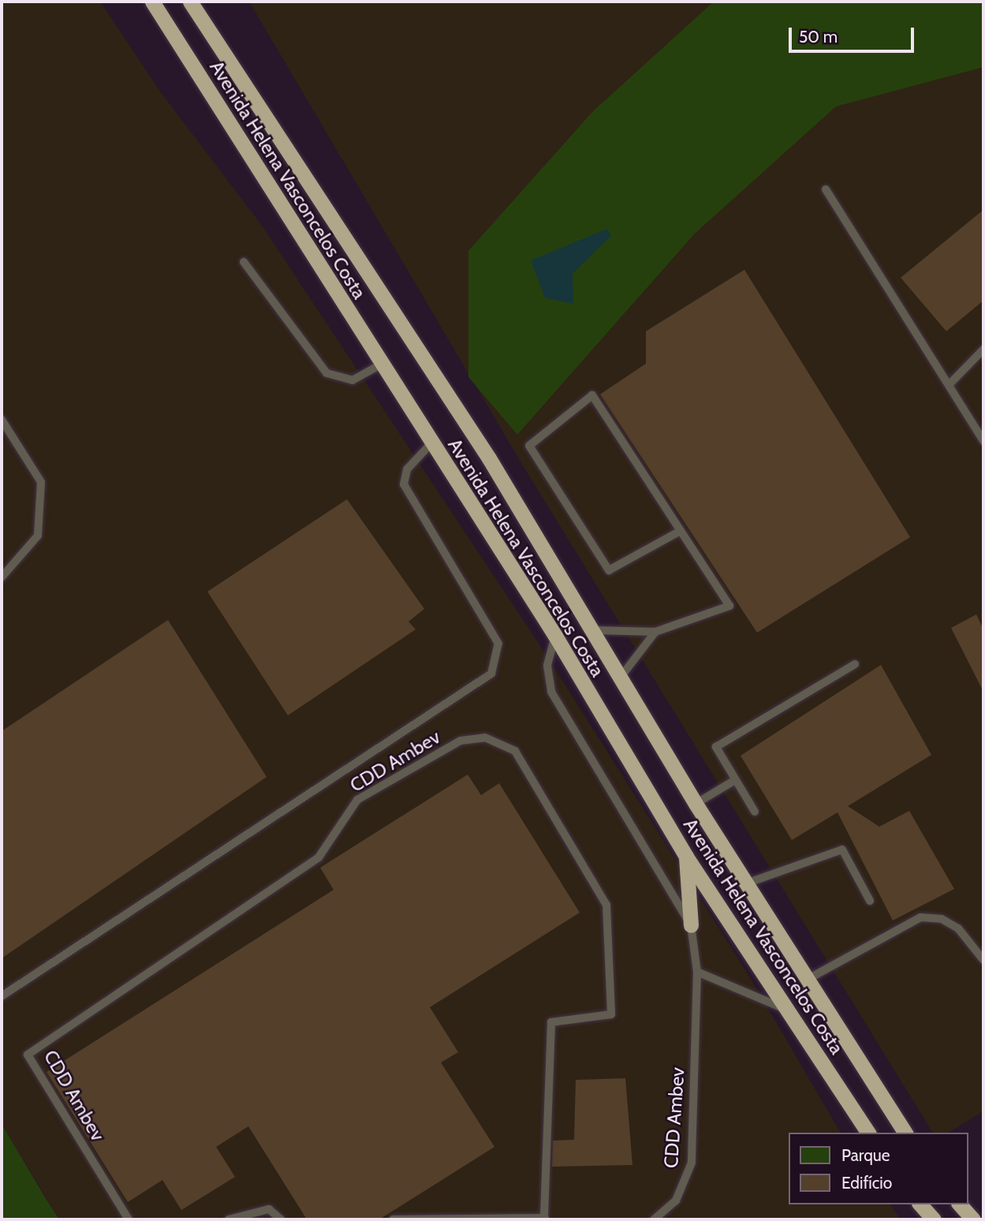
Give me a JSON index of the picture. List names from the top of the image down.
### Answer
{
  "streets": {
    "highway": ["Avenida Helena Vasconcelos Costa"],
    "lane": ["CDD Ambev"]
  },
  "legend": ["Parque", "Edifício"],
  "scale_bar": "50 m"
}
